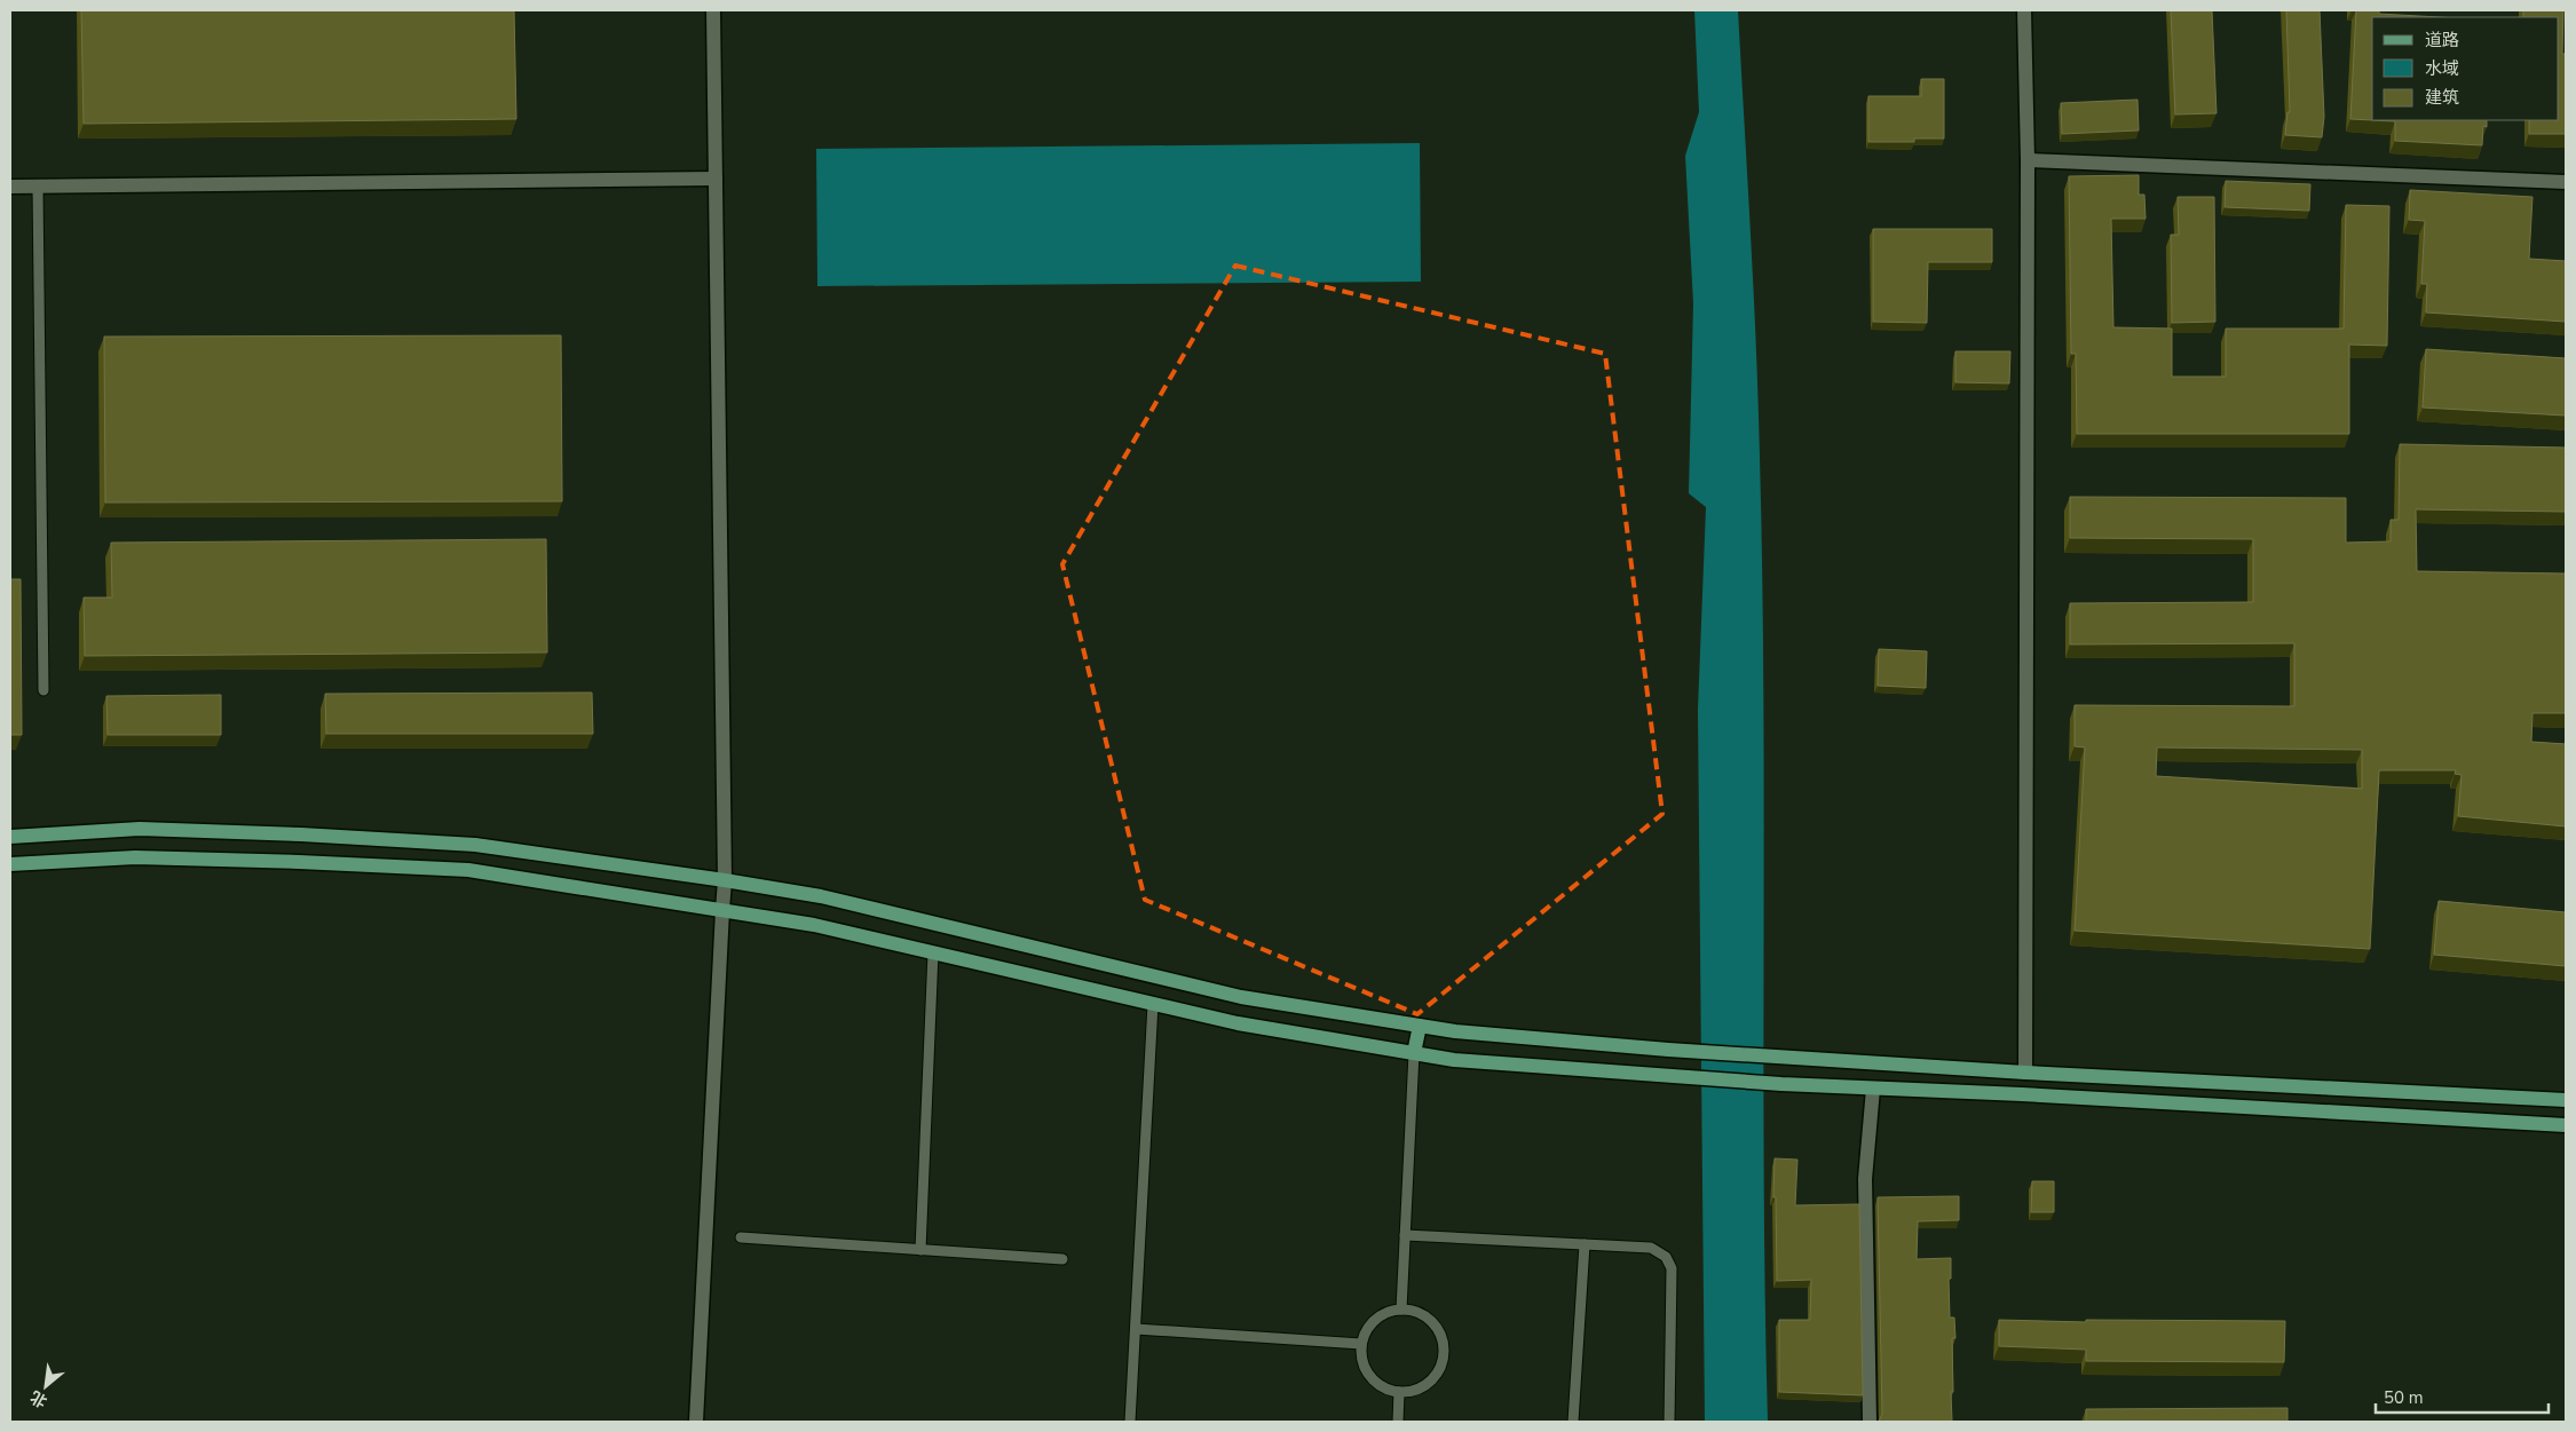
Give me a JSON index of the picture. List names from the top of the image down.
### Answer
{
  "legend": ["道路", "水域", "建筑"],
  "scale_bar": "50 m",
  "north": "bottom left"
}
